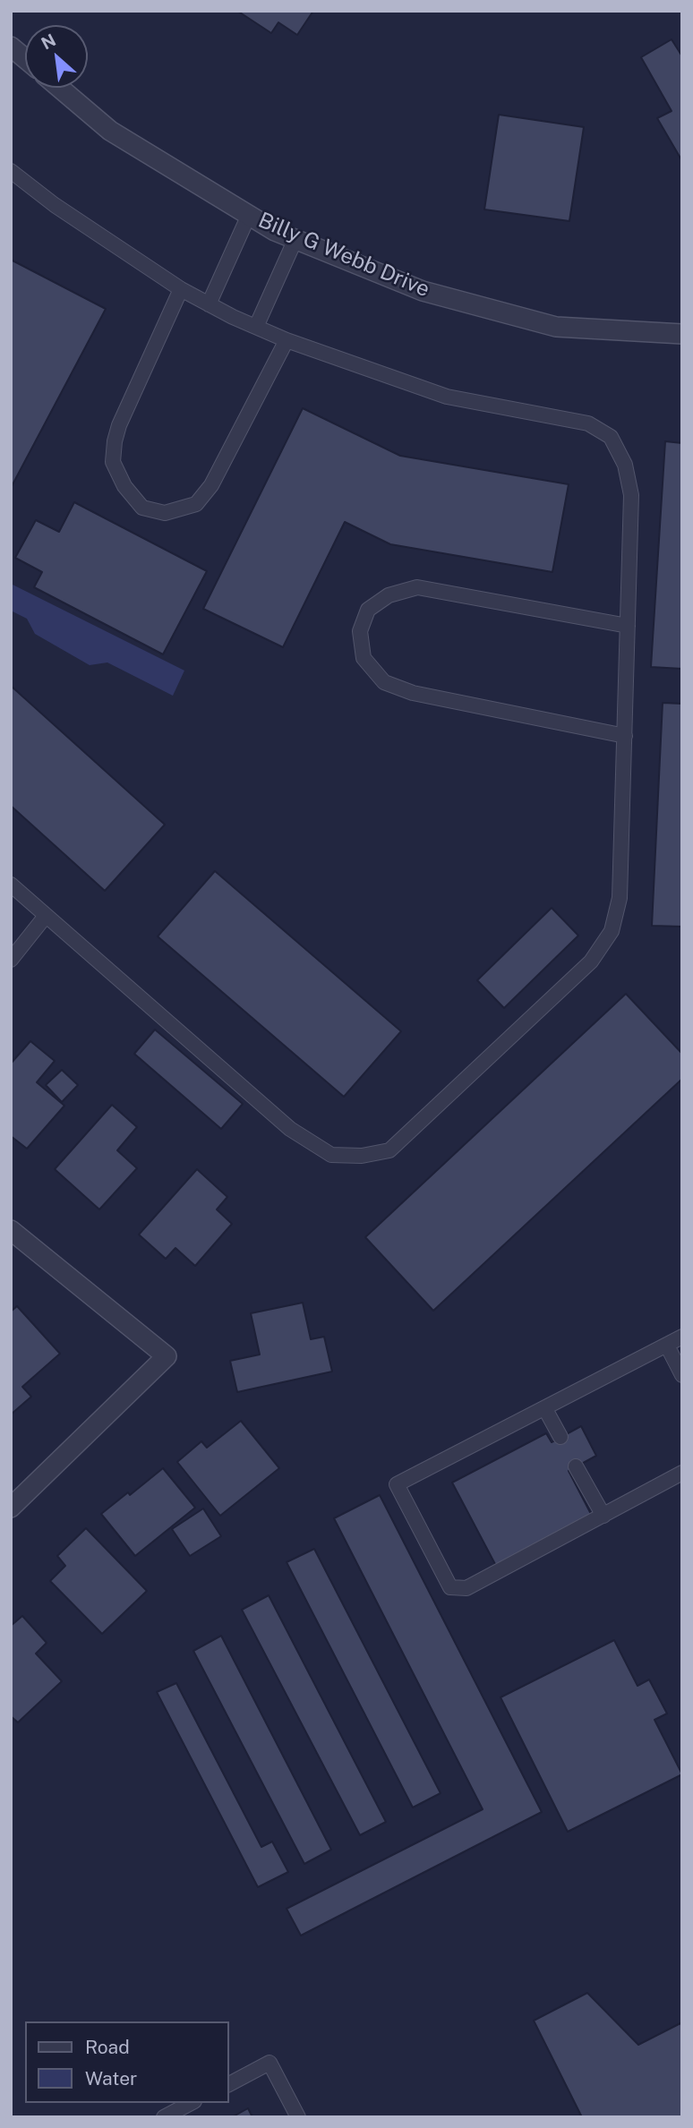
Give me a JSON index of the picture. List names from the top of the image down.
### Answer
{
  "streets": {
    "street": ["Billy G Webb Drive"]
  },
  "legend": ["Road", "Water"],
  "north": "top left"
}
